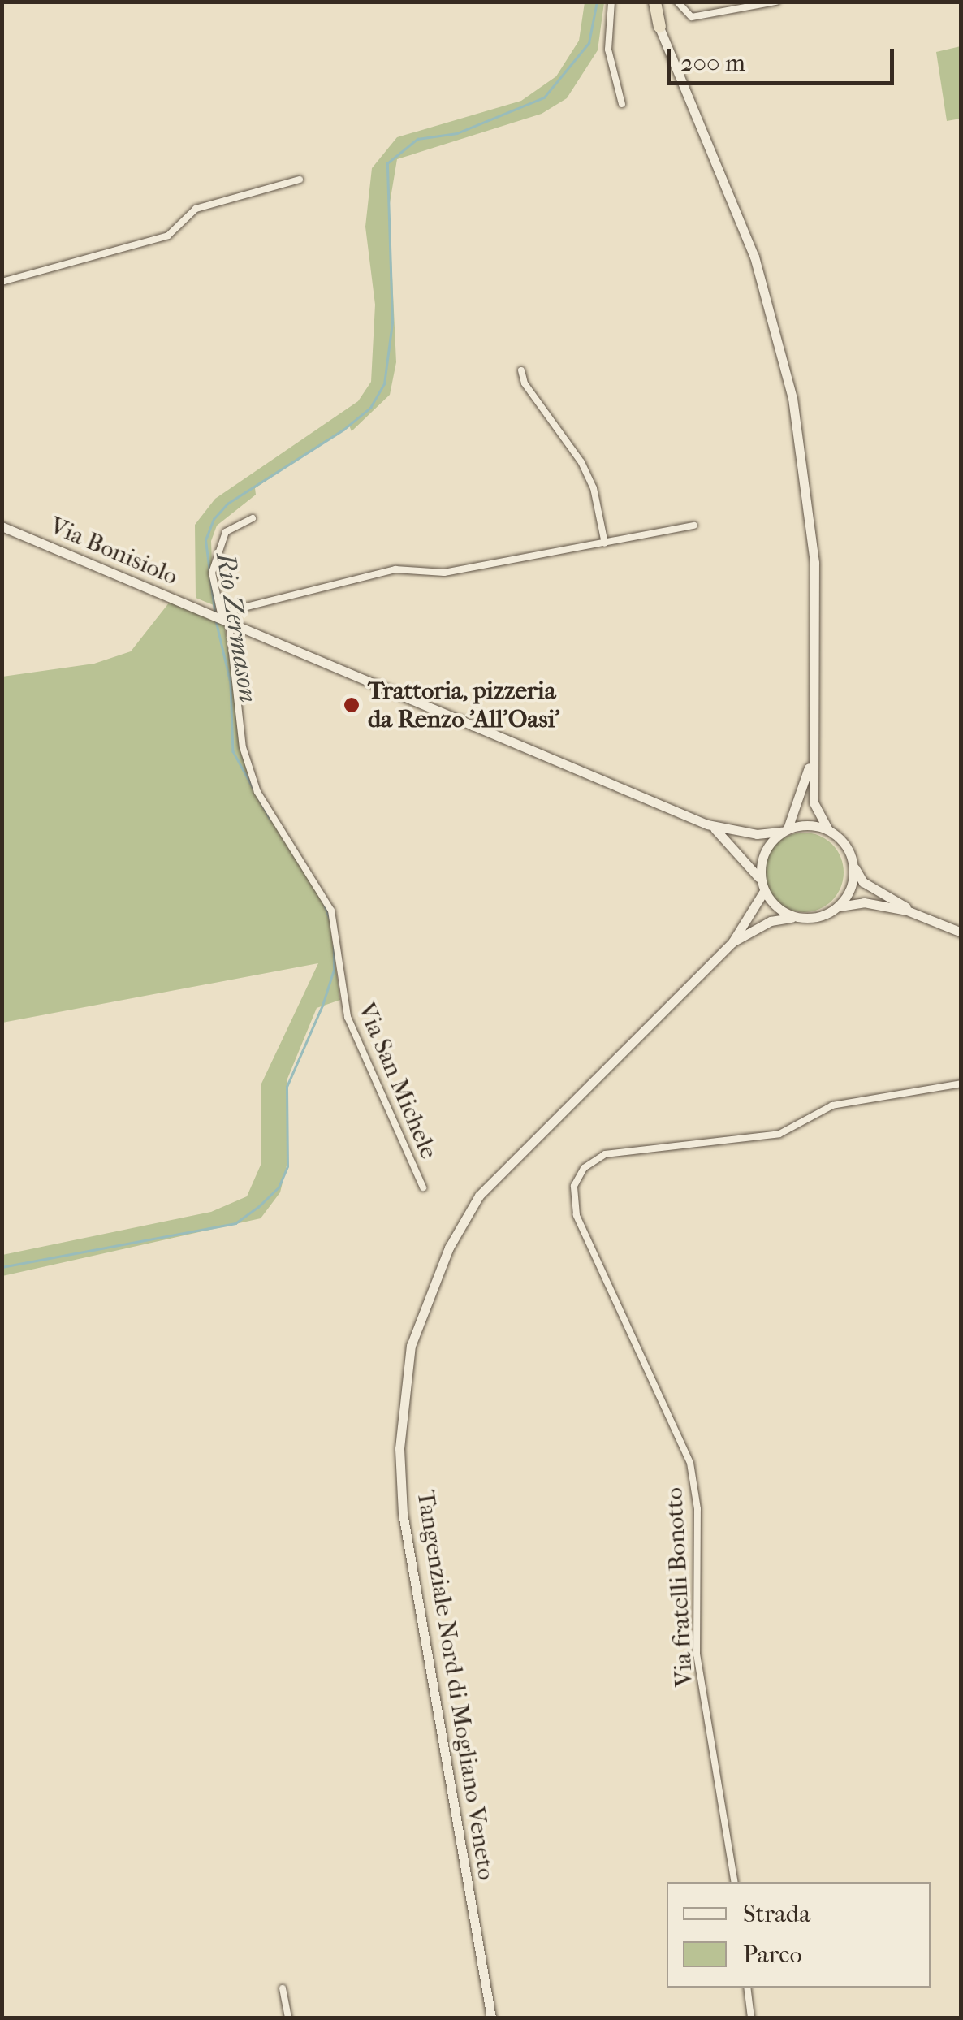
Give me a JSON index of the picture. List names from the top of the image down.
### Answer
{
  "streets": {
    "main road": ["Via Bonisiolo", "Tangenziale Nord di Mogliano Veneto"],
    "street": ["Via San Michele", "Via fratelli Bonotto"]
  },
  "crossings": [
    ["Via Bonisiolo", "Via San Michele"]
  ],
  "water": ["Rio Zermason"],
  "places": ["Trattoria, pizzeria da Renzo 'All'Oasi'"],
  "legend": ["Strada", "Parco"],
  "scale_bar": "200 m"
}
